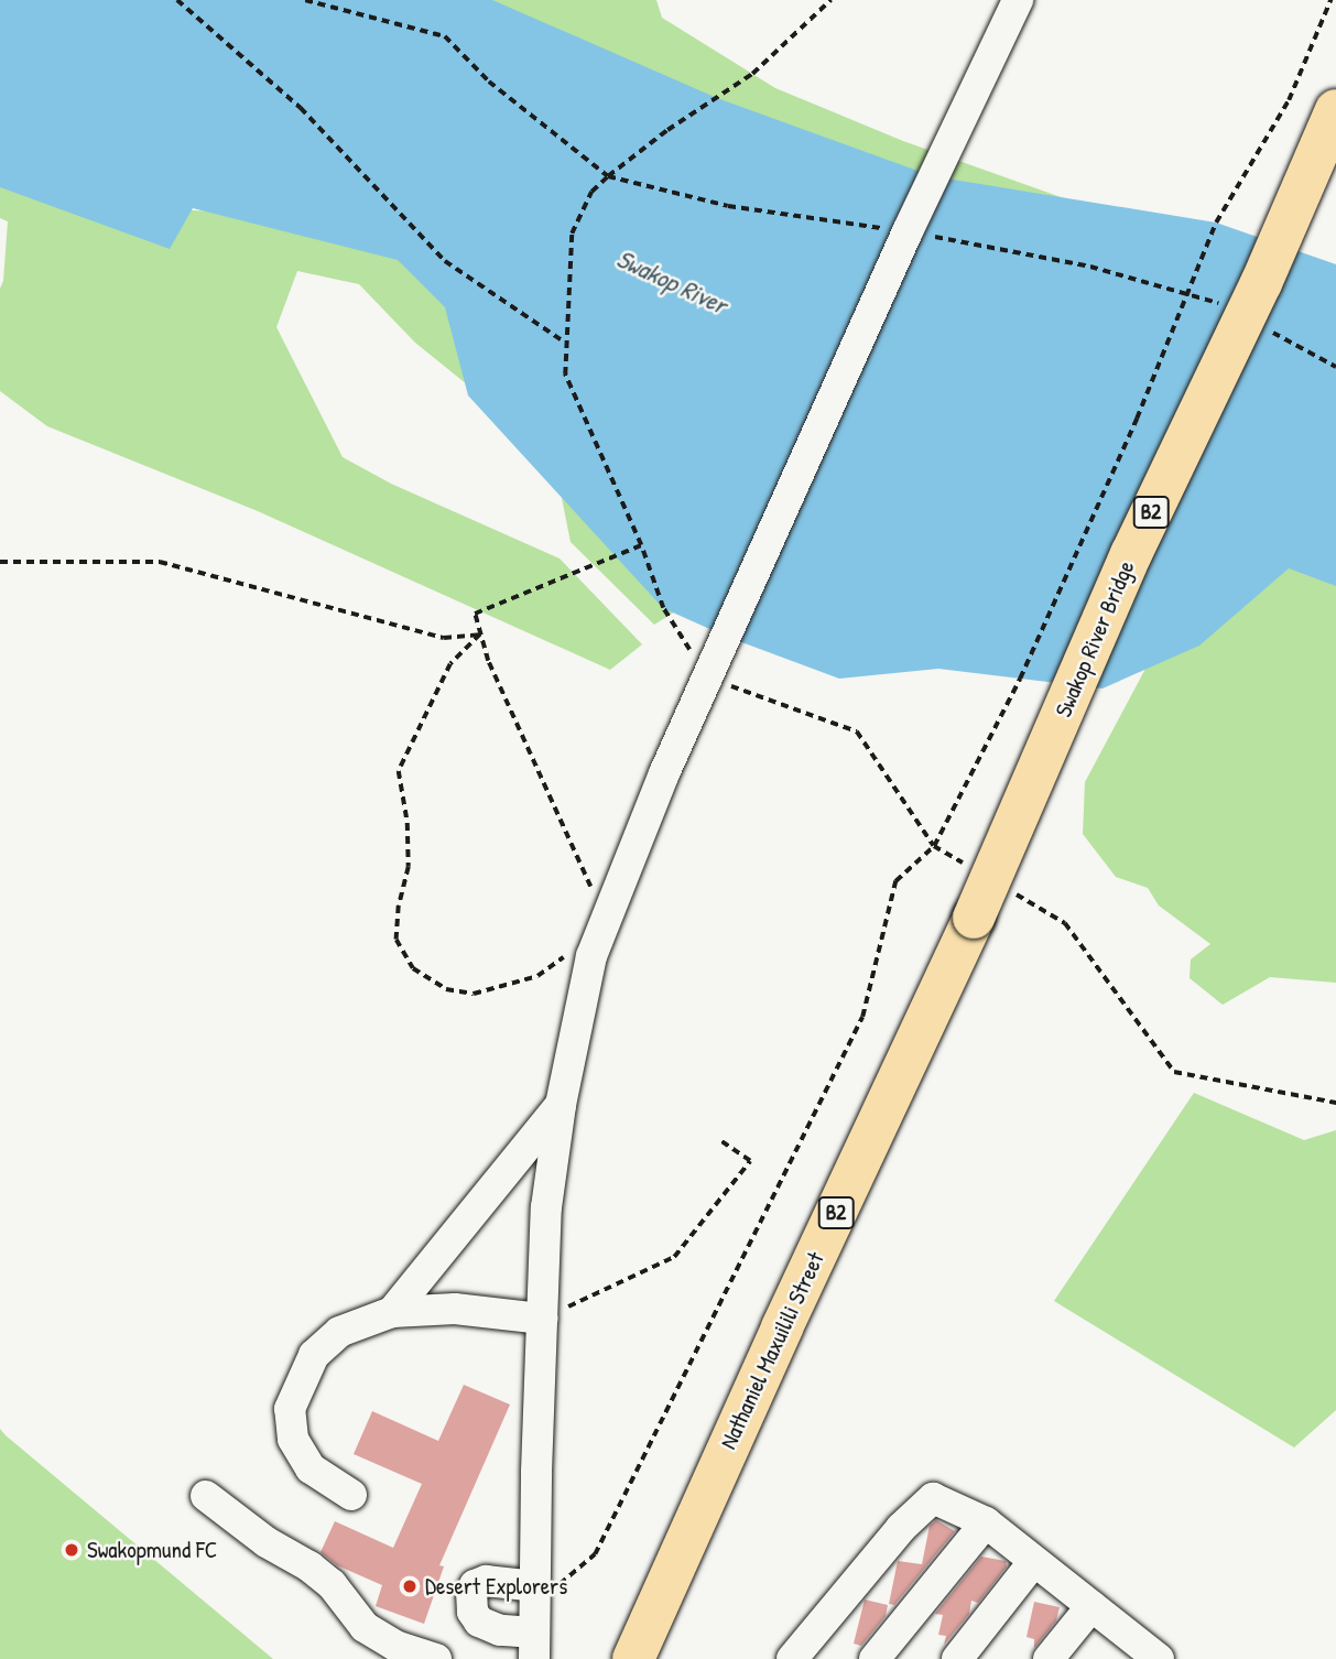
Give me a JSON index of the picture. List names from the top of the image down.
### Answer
{
  "streets": {
    "highway": ["B2", "Swakop River Bridge", "Nathaniel Maxuilili Street"]
  },
  "crossings": [
    ["Swakop River Bridge", "Nathaniel Maxuilili Street"]
  ],
  "water": ["Swakop River"],
  "places": ["Swakopmund FC", "Desert Explorers"]
}
